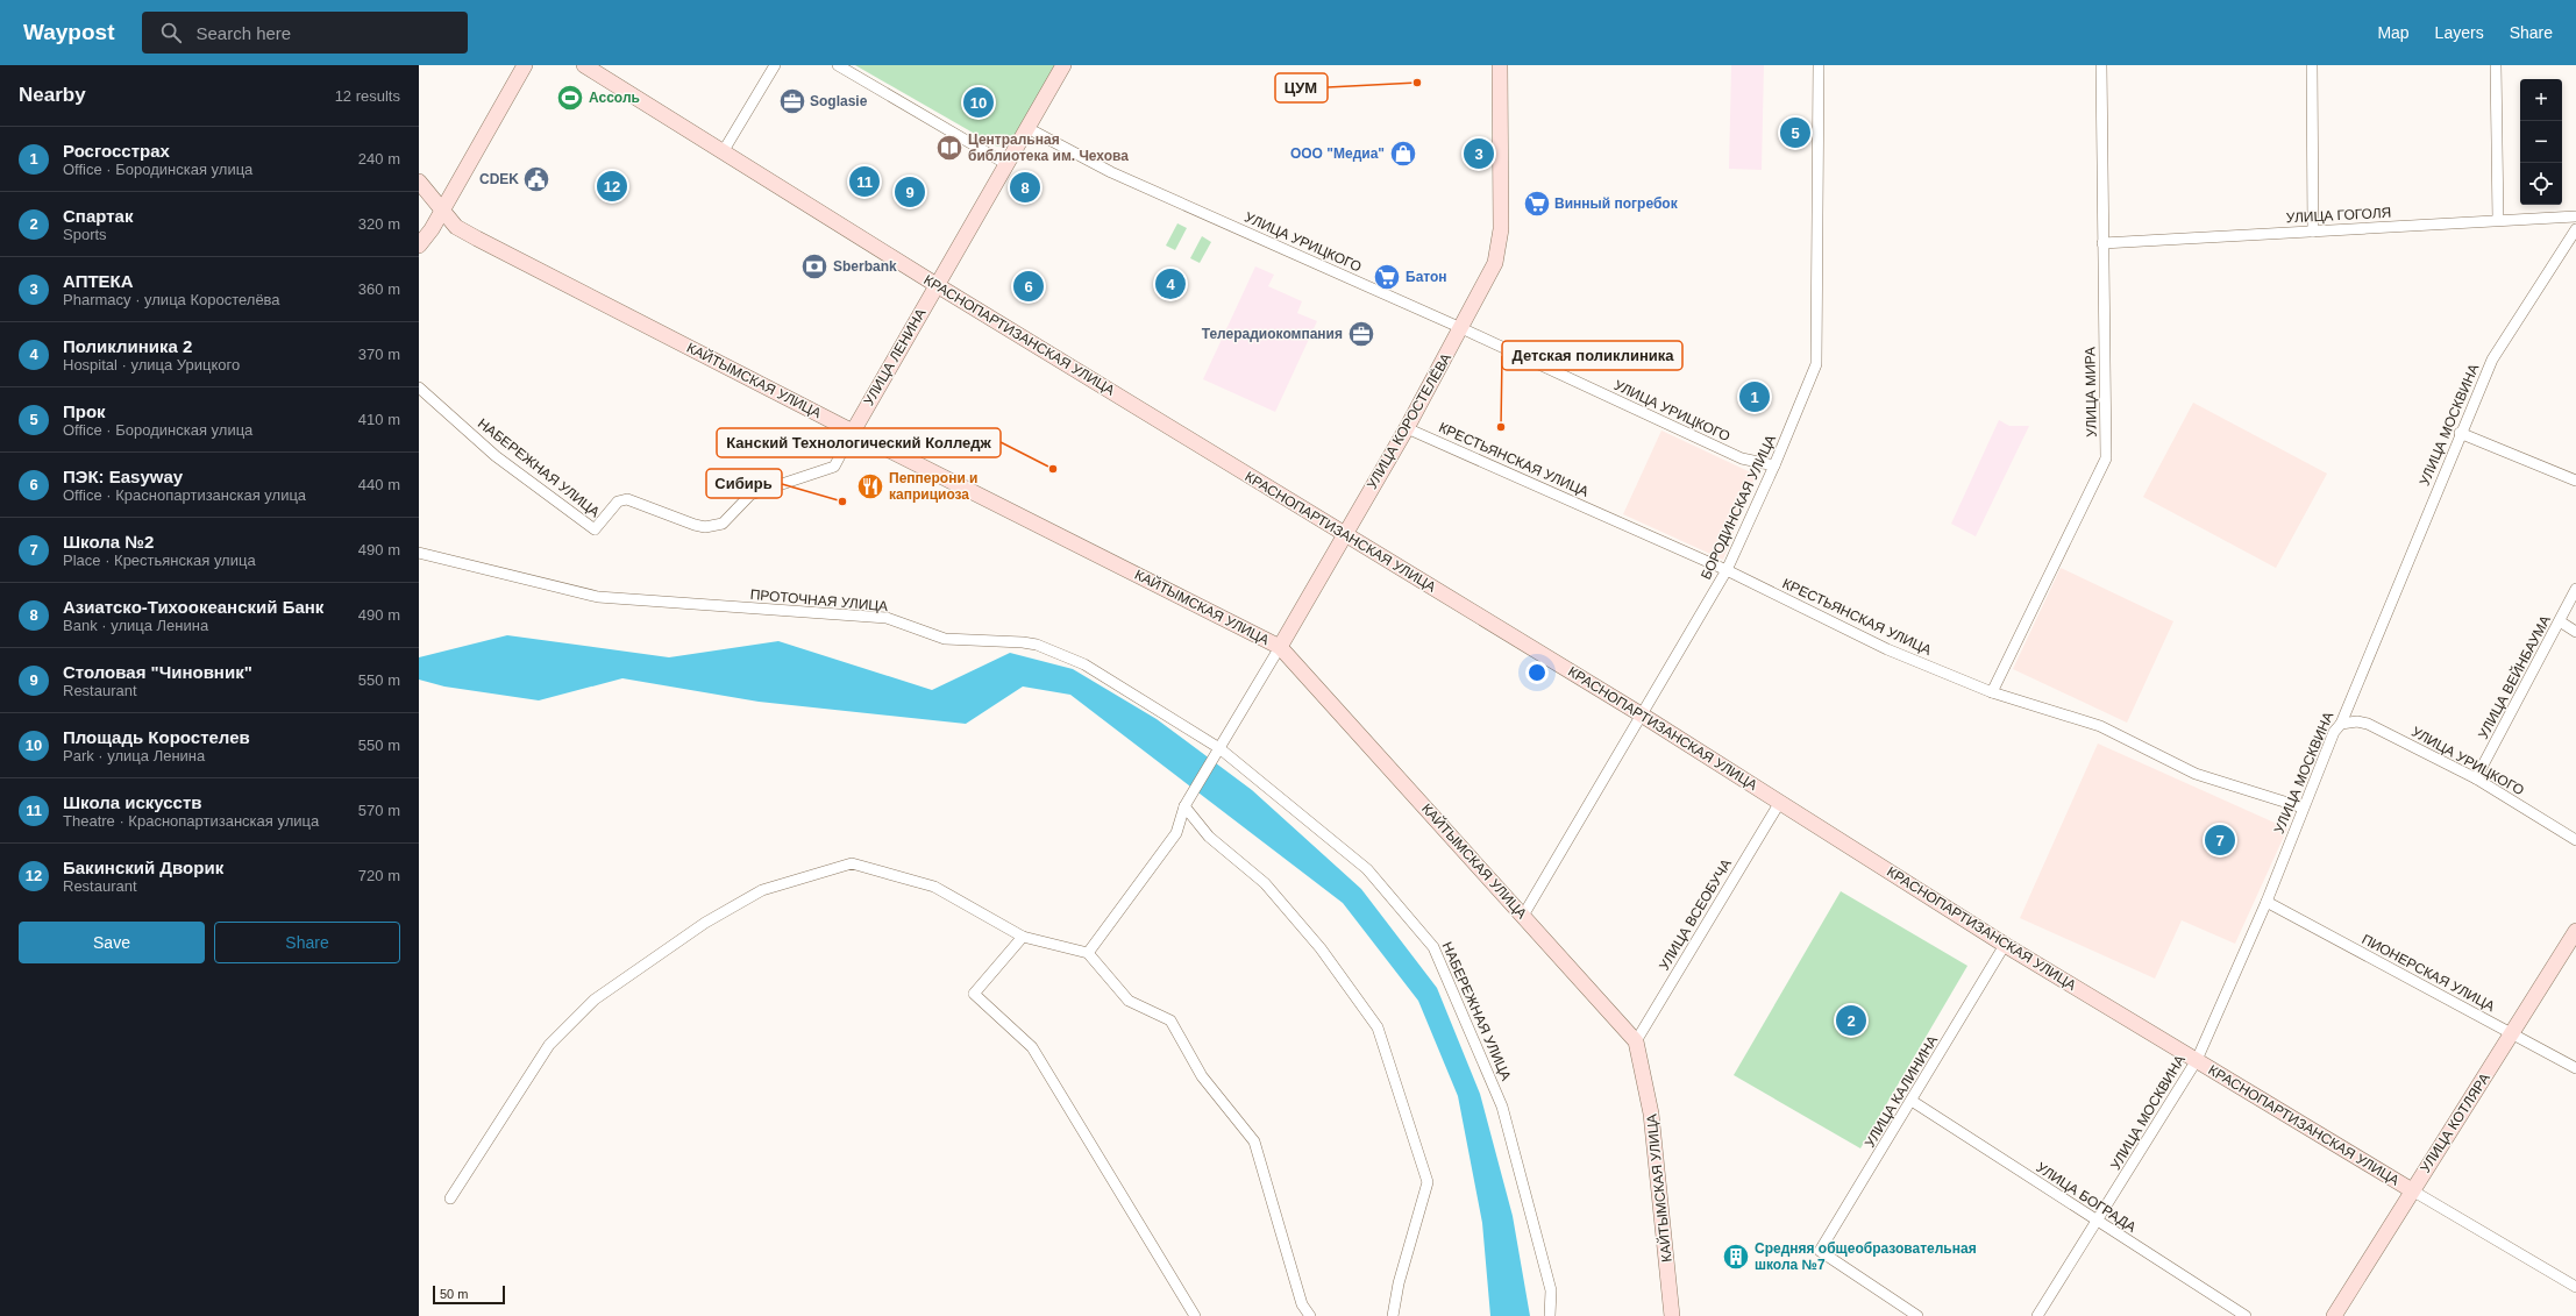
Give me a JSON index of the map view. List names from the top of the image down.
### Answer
{
  "streets": {
    "street": [
      "УЛИЦА ГОГОЛЯ",
      "УЛИЦА УРИЦКОГО",
      "КРАСНОПАРТИЗАНСКАЯ УЛИЦА",
      "УЛИЦА ЛЕНИНА",
      "КАЙТЫМСКАЯ УЛИЦА",
      "УЛИЦА МИРА",
      "УЛИЦА КОРОСТЕЛЁВА",
      "УЛИЦА МОСКВИНА",
      "КРЕСТЬЯНСКАЯ УЛИЦА",
      "НАБЕРЕЖНАЯ УЛИЦА",
      "БОРОДИНСКАЯ УЛИЦА",
      "ПРОТОЧНАЯ УЛИЦА",
      "УЛИЦА ВЕЙНБАУМА",
      "УЛИЦА ВСЕОБУЧА",
      "ПИОНЕРСКАЯ УЛИЦА",
      "УЛИЦА КАЛИНИНА",
      "УЛИЦА КОТЛЯРА",
      "УЛИЦА БОГРАДА"
    ]
  },
  "crossings": [
    ["УЛИЦА ГОГОЛЯ", "УЛИЦА МИРА"],
    ["УЛИЦА УРИЦКОГО", "УЛИЦА ЛЕНИНА"],
    ["УЛИЦА УРИЦКОГО", "УЛИЦА КОРОСТЕЛЁВА"],
    ["УЛИЦА УРИЦКОГО", "УЛИЦА МОСКВИНА"],
    ["УЛИЦА УРИЦКОГО", "БОРОДИНСКАЯ УЛИЦА"],
    ["УЛИЦА УРИЦКОГО", "УЛИЦА ВЕЙНБАУМА"],
    ["КРАСНОПАРТИЗАНСКАЯ УЛИЦА", "УЛИЦА ЛЕНИНА"],
    ["КРАСНОПАРТИЗАНСКАЯ УЛИЦА", "УЛИЦА КОРОСТЕЛЁВА"],
    ["КРАСНОПАРТИЗАНСКАЯ УЛИЦА", "УЛИЦА МОСКВИНА"],
    ["КРАСНОПАРТИЗАНСКАЯ УЛИЦА", "БОРОДИНСКАЯ УЛИЦА"],
    ["КРАСНОПАРТИЗАНСКАЯ УЛИЦА", "УЛИЦА ВСЕОБУЧА"],
    ["КРАСНОПАРТИЗАНСКАЯ УЛИЦА", "УЛИЦА КАЛИНИНА"],
    ["КРАСНОПАРТИЗАНСКАЯ УЛИЦА", "УЛИЦА КОТЛЯРА"],
    ["УЛИЦА ЛЕНИНА", "КАЙТЫМСКАЯ УЛИЦА"],
    ["УЛИЦА ЛЕНИНА", "НАБЕРЕЖНАЯ УЛИЦА"],
    ["КАЙТЫМСКАЯ УЛИЦА", "УЛИЦА КОРОСТЕЛЁВА"],
    ["КАЙТЫМСКАЯ УЛИЦА", "НАБЕРЕЖНАЯ УЛИЦА"],
    ["КАЙТЫМСКАЯ УЛИЦА", "БОРОДИНСКАЯ УЛИЦА"],
    ["КАЙТЫМСКАЯ УЛИЦА", "УЛИЦА ВСЕОБУЧА"],
    ["УЛИЦА МИРА", "КРЕСТЬЯНСКАЯ УЛИЦА"],
    ["УЛИЦА КОРОСТЕЛЁВА", "КРЕСТЬЯНСКАЯ УЛИЦА"],
    ["УЛИЦА КОРОСТЕЛЁВА", "НАБЕРЕЖНАЯ УЛИЦА"],
    ["УЛИЦА КОРОСТЕЛЁВА", "ПРОТОЧНАЯ УЛИЦА"],
    ["УЛИЦА МОСКВИНА", "КРЕСТЬЯНСКАЯ УЛИЦА"],
    ["УЛИЦА МОСКВИНА", "ПИОНЕРСКАЯ УЛИЦА"],
    ["УЛИЦА МОСКВИНА", "УЛИЦА БОГРАДА"],
    ["КРЕСТЬЯНСКАЯ УЛИЦА", "БОРОДИНСКАЯ УЛИЦА"],
    ["НАБЕРЕЖНАЯ УЛИЦА", "ПРОТОЧНАЯ УЛИЦА"],
    ["ПИОНЕРСКАЯ УЛИЦА", "УЛИЦА КОТЛЯРА"],
    ["УЛИЦА КАЛИНИНА", "УЛИЦА БОГРАДА"]
  ],
  "places": {
    "other": [
      "ЦУМ",
      "Детская поликлиника",
      "Канский Технологический Колледж",
      "Сибирь"
    ],
    "sports": ["Ассоль"],
    "office": ["Soglasie", "Телерадиокомпания"],
    "library": ["Центральная библиотека им. Чехова"],
    "shop": ["ООО \"Медиа\""],
    "public building": ["CDEK"],
    "supermarket": ["Винный погребок", "Батон"],
    "bank": ["Sberbank"],
    "restaurant": ["Пепперони и каприциоза"],
    "building": ["Средняя общеобразовательная школа №7"]
  },
  "scale_bar": "50 m",
  "page": {
    "header": "Waypost",
    "search": "Search here",
    "nav": ["Map", "Layers", "Share"],
    "heading": ["Nearby", "12 results"],
    "map_buttons": ["+", "−"],
    "pins": [
      "10",
      "5",
      "3",
      "11",
      "12",
      "8",
      "9",
      "4",
      "6",
      "1",
      "7",
      "2"
    ],
    "list": [
      {
        "mark": "1",
        "name": "Росгосстрах",
        "note": "Office · Бородинская улица",
        "value": "240 m"
      },
      {
        "mark": "2",
        "name": "Спартак",
        "note": "Sports",
        "value": "320 m"
      },
      {
        "mark": "3",
        "name": "АПТЕКА",
        "note": "Pharmacy · улица Коростелёва",
        "value": "360 m"
      },
      {
        "mark": "4",
        "name": "Поликлиника 2",
        "note": "Hospital · улица Урицкого",
        "value": "370 m"
      },
      {
        "mark": "5",
        "name": "Прок",
        "note": "Office · Бородинская улица",
        "value": "410 m"
      },
      {
        "mark": "6",
        "name": "ПЭК: Easyway",
        "note": "Office · Краснопартизанская улица",
        "value": "440 m"
      },
      {
        "mark": "7",
        "name": "Школа №2",
        "note": "Place · Крестьянская улица",
        "value": "490 m"
      },
      {
        "mark": "8",
        "name": "Азиатско-Тихоокеанский Банк",
        "note": "Bank · улица Ленина",
        "value": "490 m"
      },
      {
        "mark": "9",
        "name": "Столовая \"Чиновник\"",
        "note": "Restaurant",
        "value": "550 m"
      },
      {
        "mark": "10",
        "name": "Площадь Коростелев",
        "note": "Park · улица Ленина",
        "value": "550 m"
      },
      {
        "mark": "11",
        "name": "Школа искусств",
        "note": "Theatre · Краснопартизанская улица",
        "value": "570 m"
      },
      {
        "mark": "12",
        "name": "Бакинский Дворик",
        "note": "Restaurant",
        "value": "720 m"
      }
    ],
    "buttons": ["Save", "Share"],
    "scale": "50 m"
  }
}
